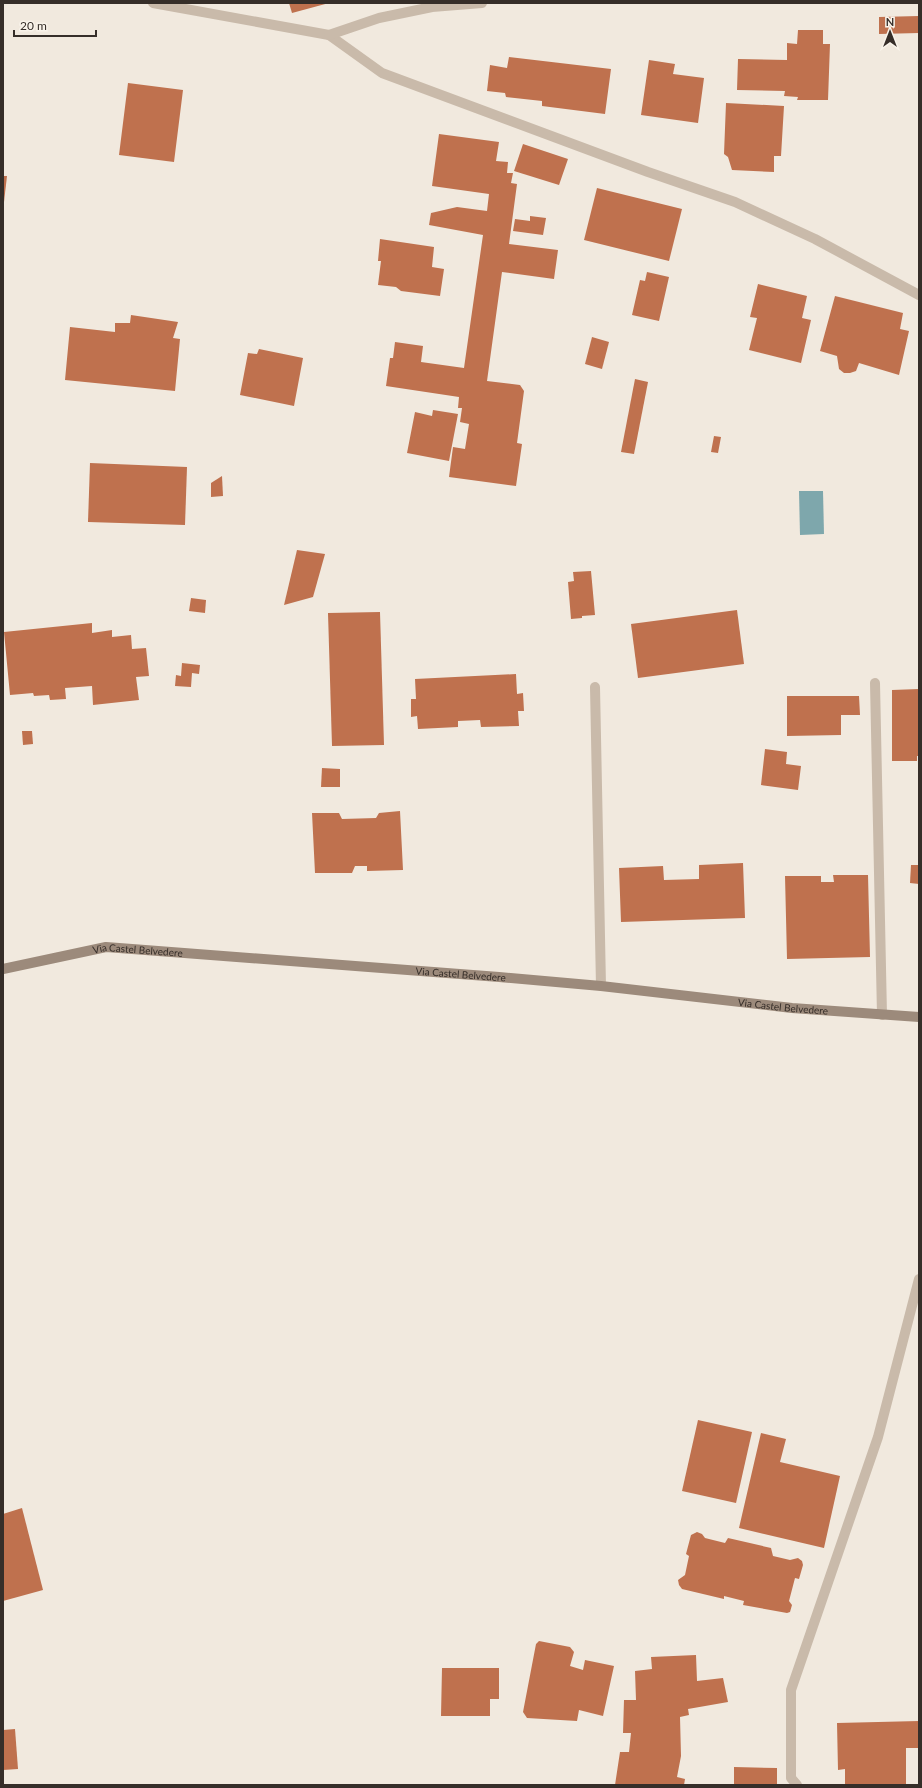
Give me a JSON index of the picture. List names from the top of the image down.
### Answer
{
  "streets": {
    "street": ["Via Castel Belvedere"]
  },
  "scale_bar": "20 m",
  "north": "top"
}
